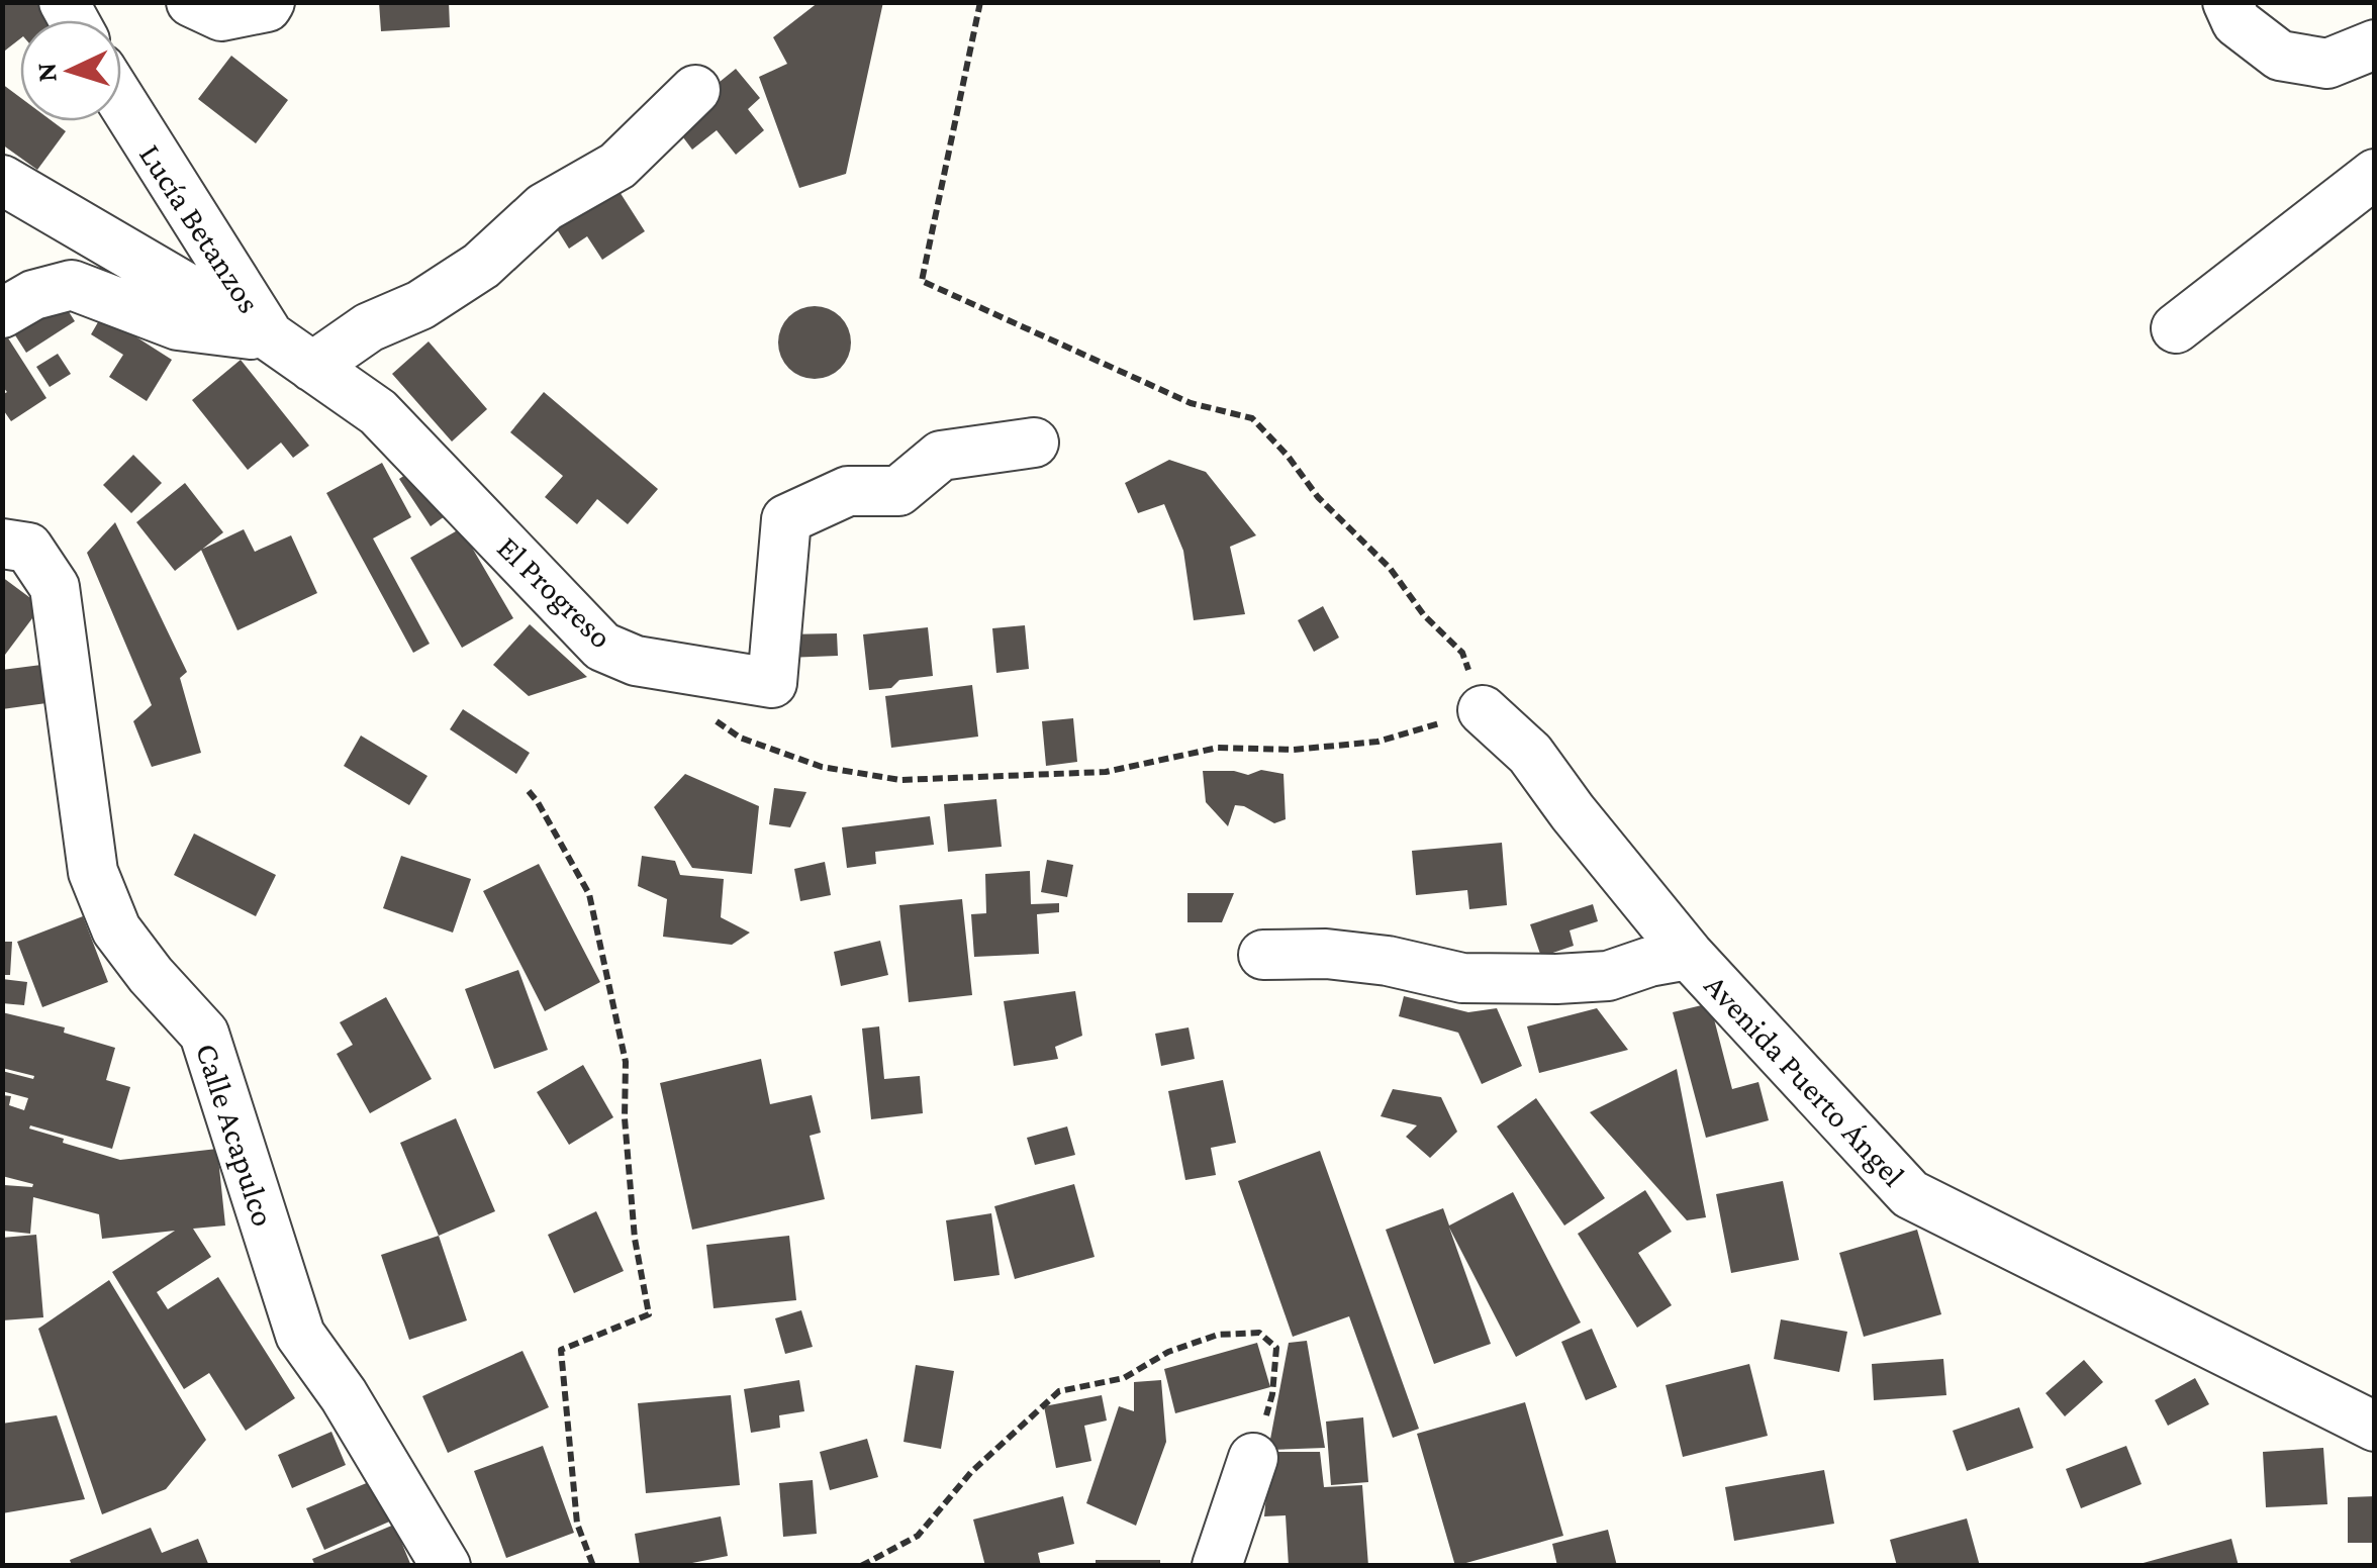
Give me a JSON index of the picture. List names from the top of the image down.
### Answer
{
  "streets": {
    "street": [
      "Lucía Betanzos",
      "El Progreso",
      "Avenida Puerto Ángel",
      "Calle Acapulco"
    ]
  },
  "crossings": [
    ["Lucía Betanzos", "El Progreso"]
  ],
  "north": "left"
}
